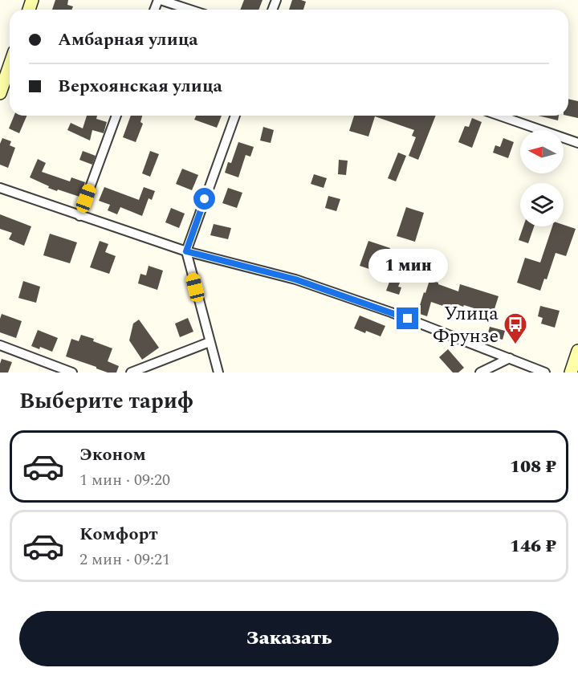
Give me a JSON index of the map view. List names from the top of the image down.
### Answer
{
  "places": {
    "bus stop": ["Улица Фрунзе"]
  },
  "north": "left",
  "page": {
    "banner": ["Амбарная улица", "Верхоянская улица"],
    "bubble": "1 мин",
    "heading": "Выберите тариф",
    "list": [
      {
        "name": "Эконом",
        "note": "1 мин · 09:20",
        "value": "108 ₽"
      },
      {
        "name": "Комфорт",
        "note": "2 мин · 09:21",
        "value": "146 ₽"
      }
    ],
    "buttons": "Заказать"
  }
}
